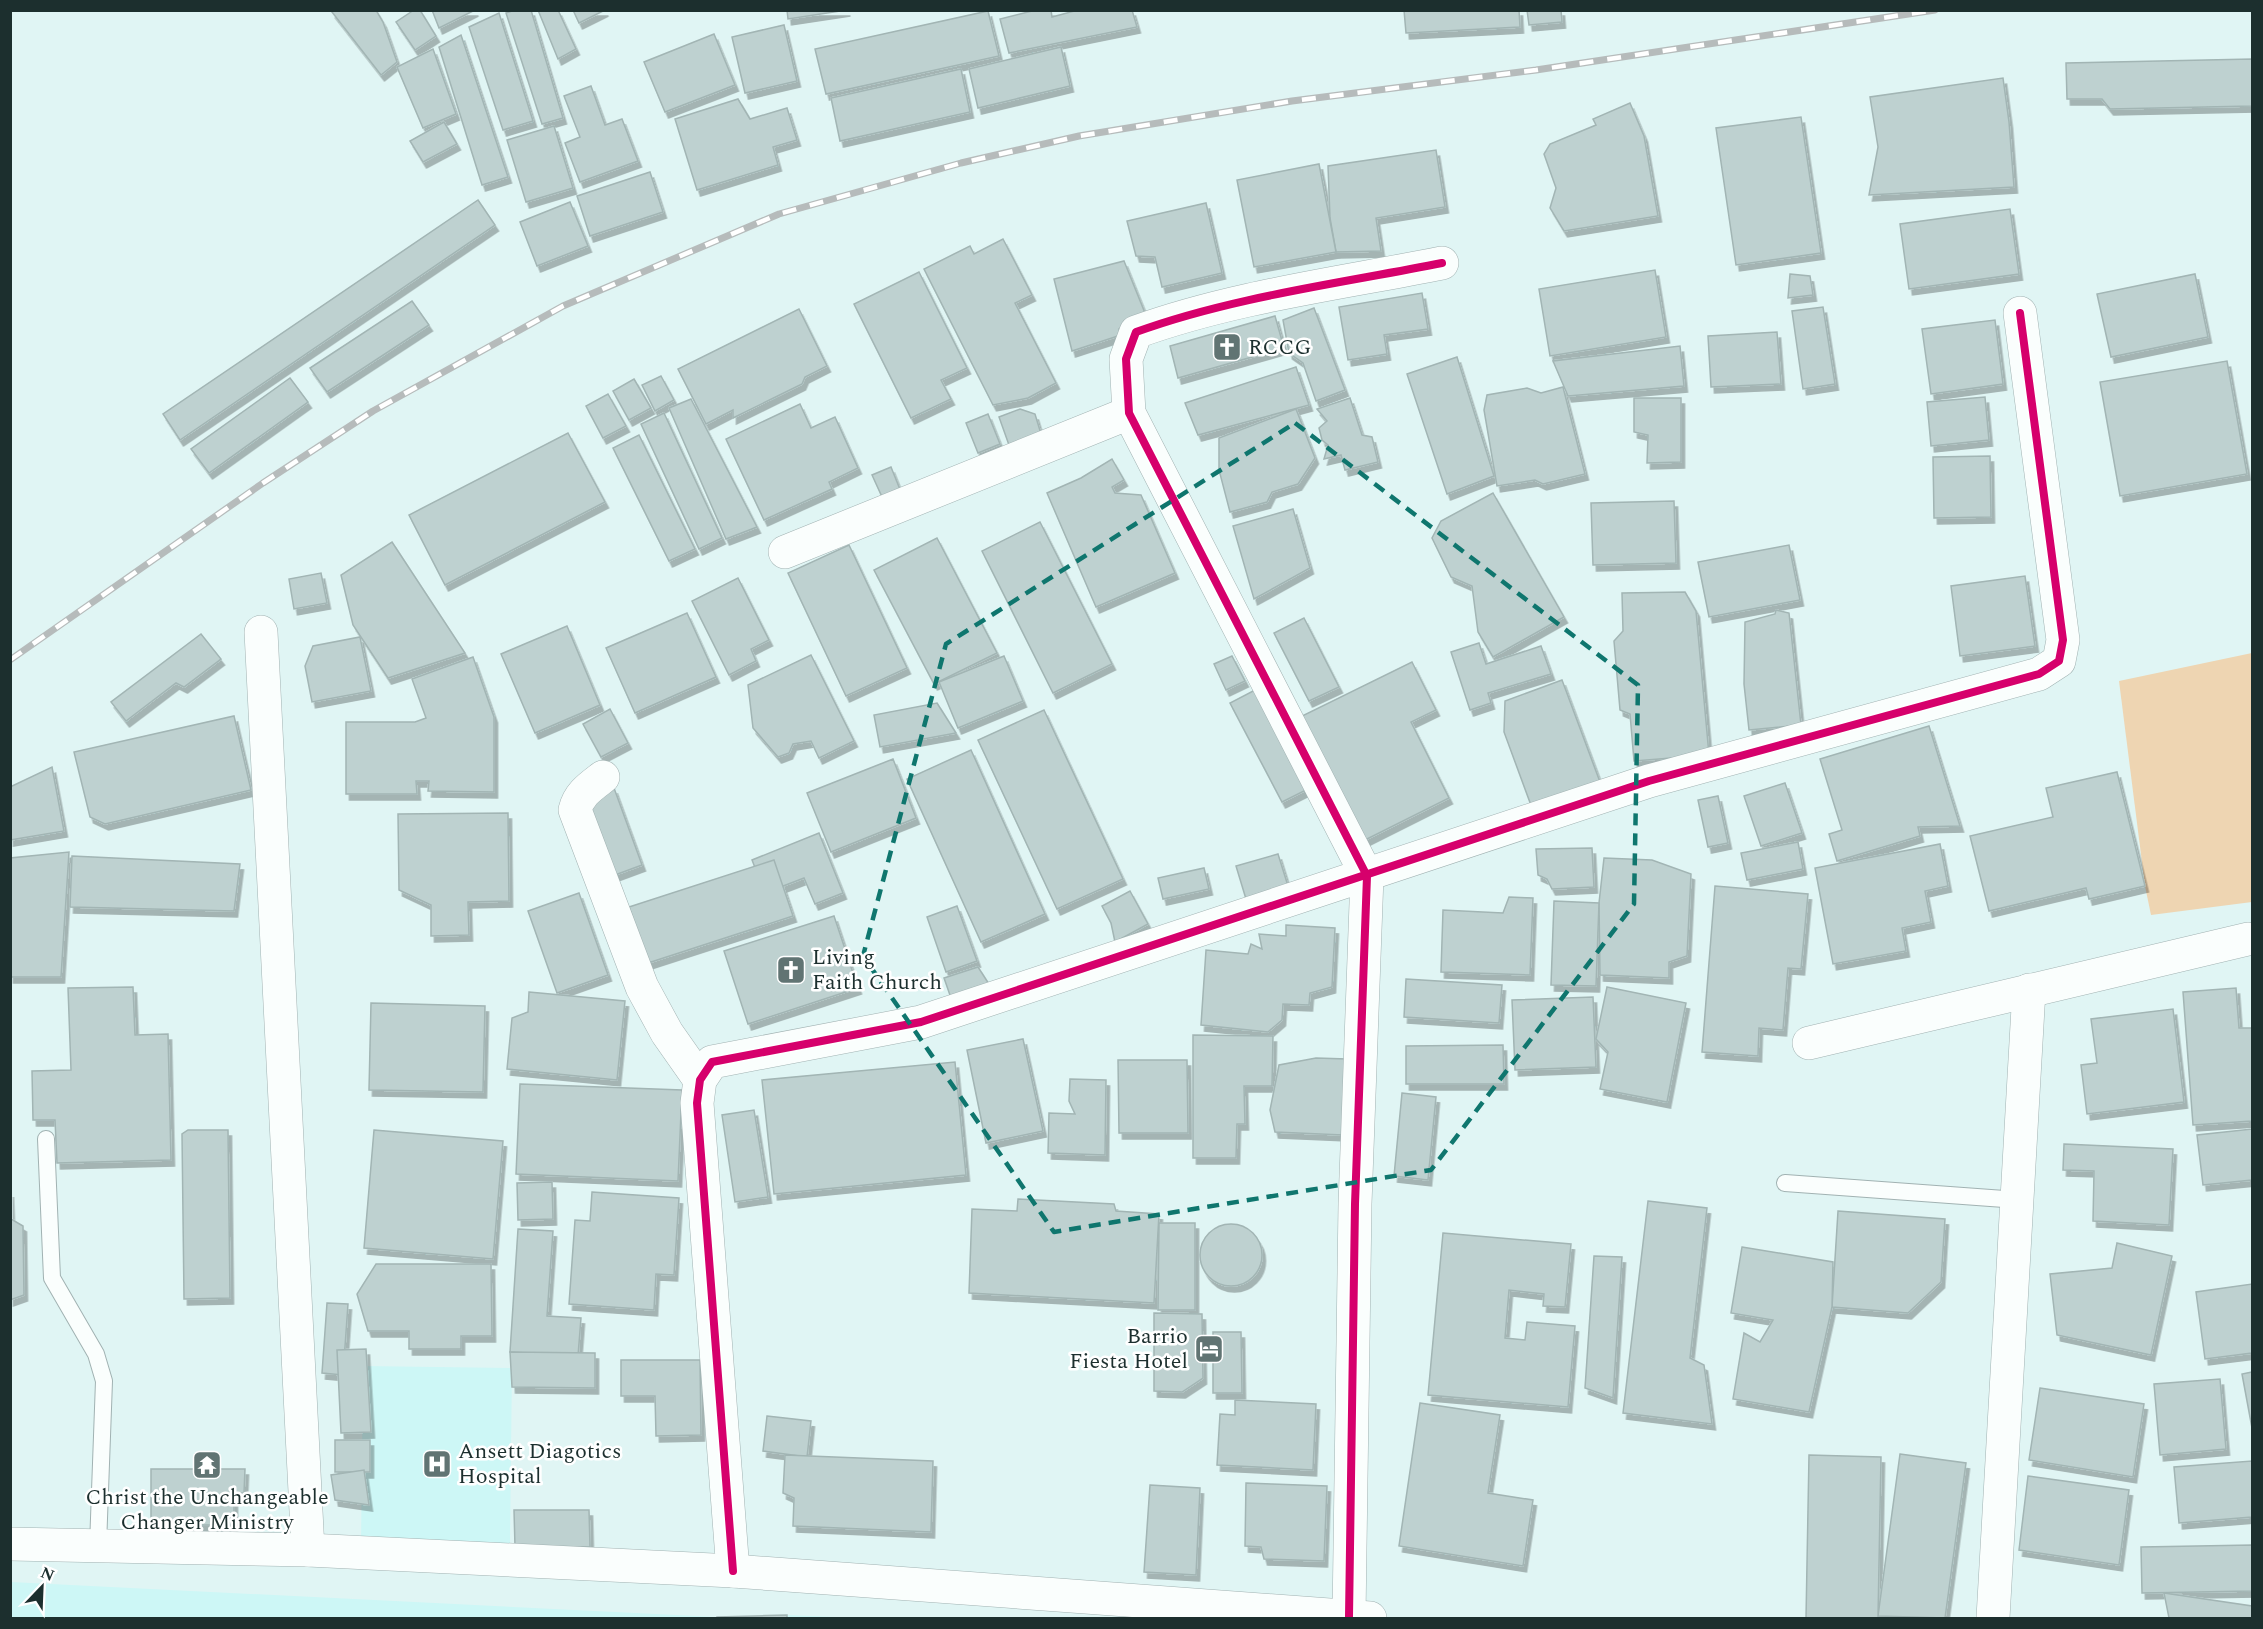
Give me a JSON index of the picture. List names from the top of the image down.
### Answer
{
  "places": {
    "church": ["RCCG", "Living Faith Church"],
    "hotel": ["Barrio Fiesta Hotel"],
    "hospital": ["Ansett Diagotics Hospital"],
    "temple": ["Christ the Unchangeable Changer Ministry"]
  },
  "north": "top right"
}
